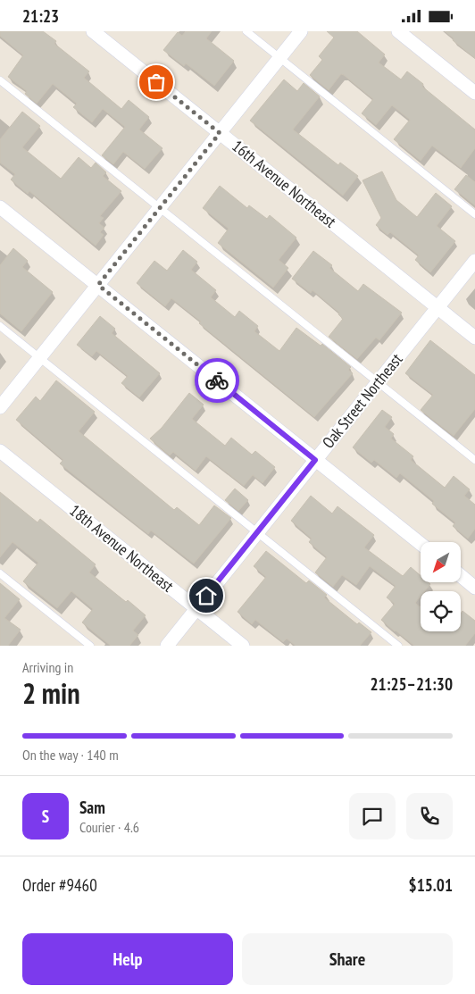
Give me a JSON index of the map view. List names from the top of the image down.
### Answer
{
  "streets": {
    "street": ["16th Avenue Northeast", "Oak Street Northeast", "18th Avenue Northeast"]
  },
  "crossings": [
    ["16th Avenue Northeast", "Oak Street Northeast"],
    ["Oak Street Northeast", "18th Avenue Northeast"]
  ],
  "north": "bottom left",
  "page": {
    "status": "21:23",
    "heading": ["2 min", "Arriving in", "21:25–21:30"],
    "panel": [
      "Sam",
      "Courier · 4.6",
      "Order #9460",
      "$15.01"
    ],
    "bar": "On the way · 140 m",
    "round": "S",
    "buttons": ["Help", "Share"]
  }
}
